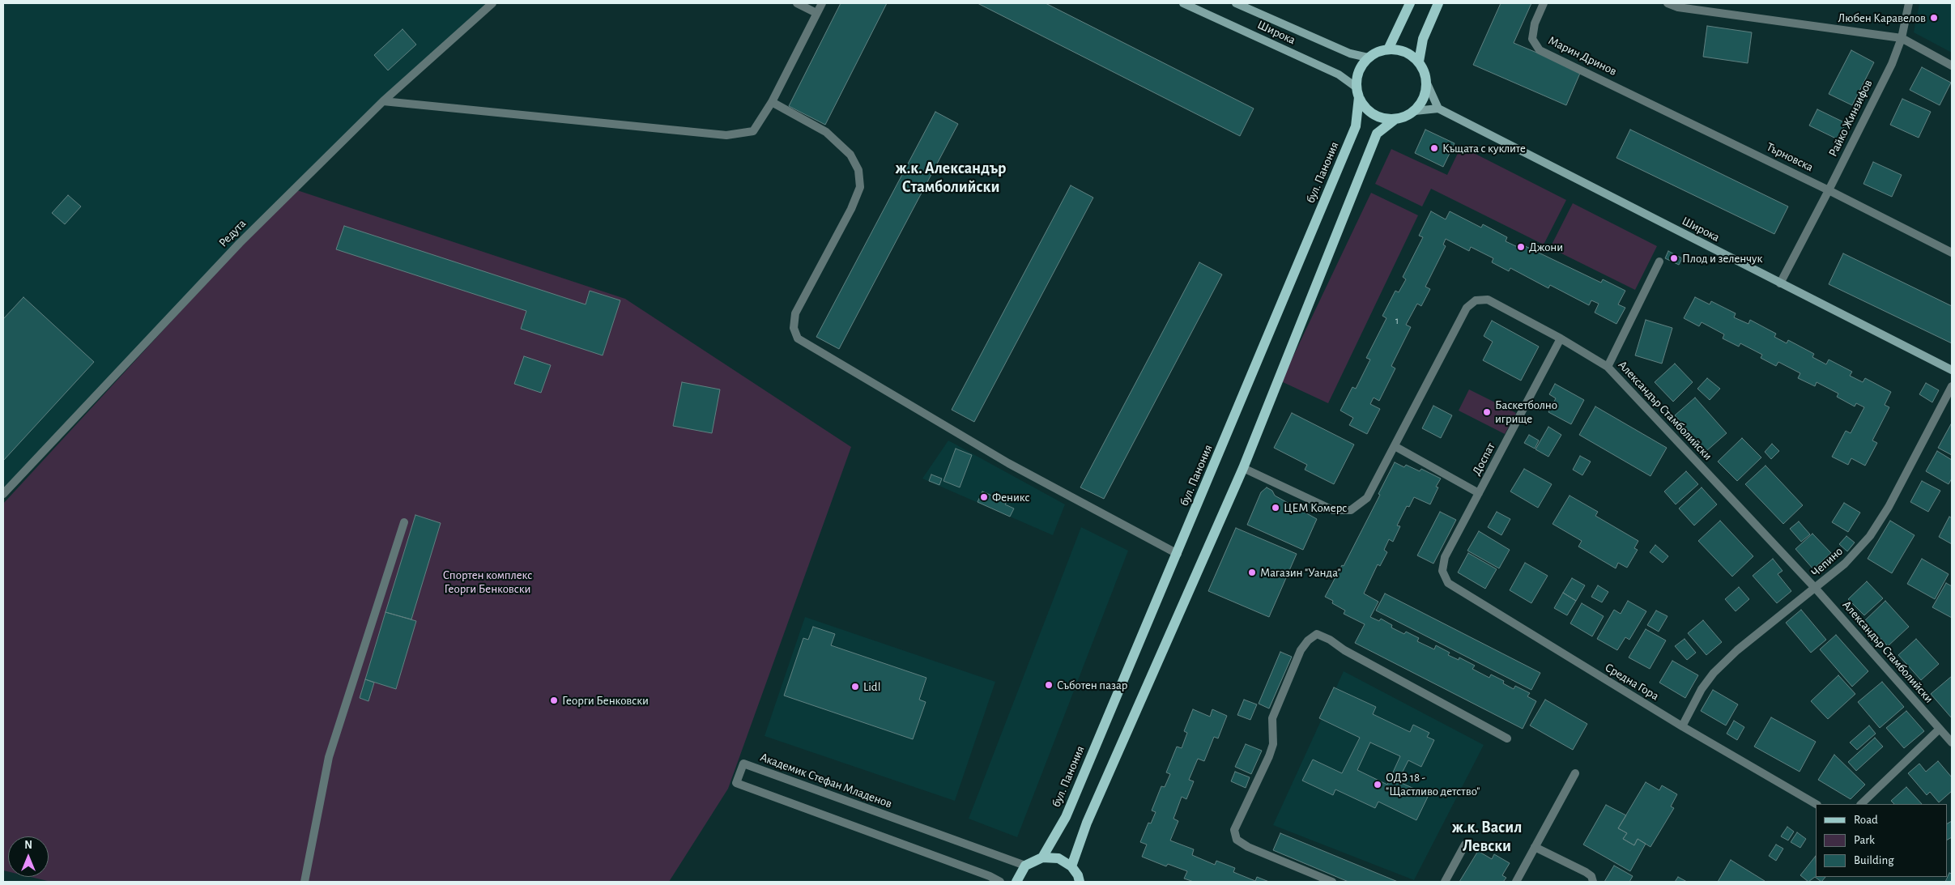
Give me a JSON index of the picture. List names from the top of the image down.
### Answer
{
  "streets": {
    "main road": ["Широка", "бул. Панония"],
    "street": [
      "Марин Дринов",
      "Райко Жинзифов",
      "Търновска",
      "Редута",
      "Александър Стамболийски",
      "Доспат",
      "Чепино",
      "Средна Гора",
      "Академик Стефан Младенов"
    ]
  },
  "crossings": [
    ["Широка", "Райко Жинзифов"],
    ["Широка", "бул. Панония"],
    ["Марин Дринов", "Търновска"],
    ["Райко Жинзифов", "Търновска"],
    ["Александър Стамболийски", "Доспат"],
    ["Александър Стамболийски", "Чепино"],
    ["Доспат", "Средна Гора"],
    ["Чепино", "Средна Гора"]
  ],
  "districts": ["ж.к. Александър Стамболийски", "ж.к. Васил Левски"],
  "parks": ["Спортен комплекс Георги Бенковски"],
  "places": [
    "Любен Каравелов",
    "Къщата с куклите",
    "Джони",
    "Плод и зеленчук",
    "Баскетболно игрище",
    "Феникс",
    "ЦЕМ Комерс",
    "Магазин \"Уанда\"",
    "Съботен пазар",
    "Lidl",
    "Георги Бенковски",
    "ОДЗ 18 - \"Щастливо детство\""
  ],
  "house_numbers": ["1"],
  "legend": ["Road", "Park", "Building"],
  "north": "top"
}
